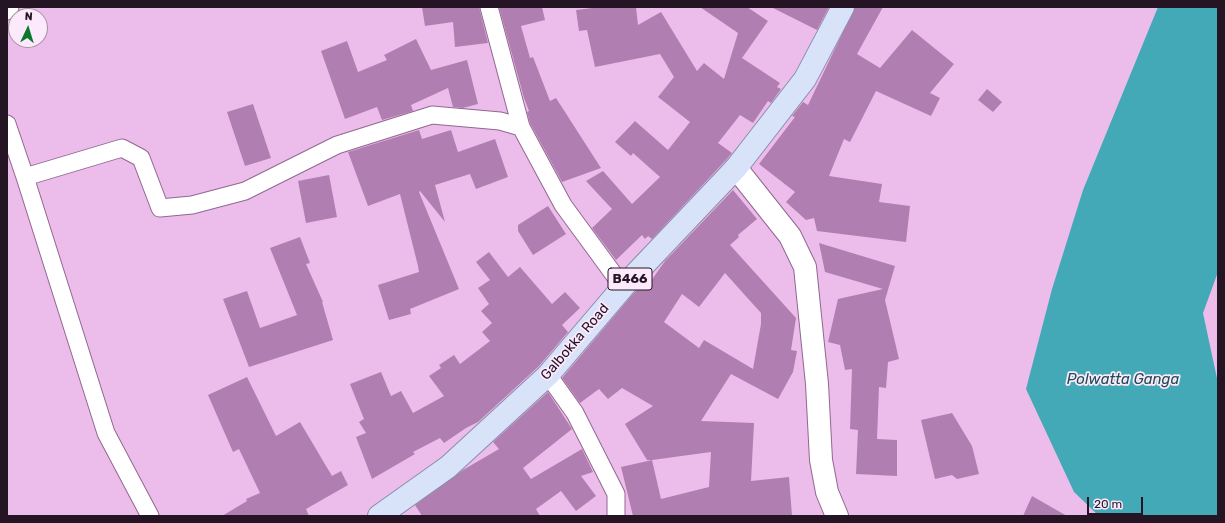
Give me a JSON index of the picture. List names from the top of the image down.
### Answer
{
  "streets": {
    "main road": ["B466", "Galbokka Road"]
  },
  "water": ["Polwatta Ganga"],
  "scale_bar": "20 m",
  "north": "top"
}
